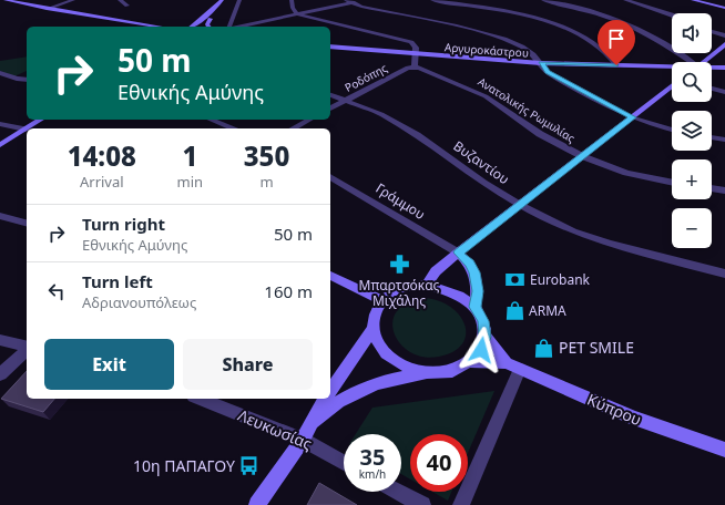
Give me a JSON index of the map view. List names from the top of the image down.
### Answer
{
  "streets": {
    "street": [
      "Αργυροκάστρου",
      "Ροδόπης",
      "Ανατολικής Ρωμυλίας",
      "Βυζαντίου",
      "Γράμμου",
      "Κύπρου",
      "Λευκωσίας"
    ]
  },
  "crossings": [
    ["Ροδόπης", "Ανατολικής Ρωμυλίας"],
    ["Ροδόπης", "Βυζαντίου"]
  ],
  "places": {
    "pharmacy": ["Μπαρτσόκας Μιχάλης"],
    "bank": ["Eurobank"],
    "shop": ["ARMA", "PET SMILE"],
    "bus stop": ["10η ΠΑΠΑΓΟΥ"]
  },
  "page": {
    "map_buttons": ["+", "−"],
    "turn": ["50 m", "Εθνικής Αμύνης"],
    "eta": [
      "14:08",
      "Arrival",
      "1",
      "min",
      "350",
      "m"
    ],
    "list": [
      {
        "name": "Turn right",
        "note": "Εθνικής Αμύνης",
        "value": "50 m"
      },
      {
        "name": "Turn left",
        "note": "Αδριανουπόλεως",
        "value": "160 m"
      }
    ],
    "buttons": ["Exit", "Share"],
    "speed": "35 km/h",
    "limit": "40"
  }
}
